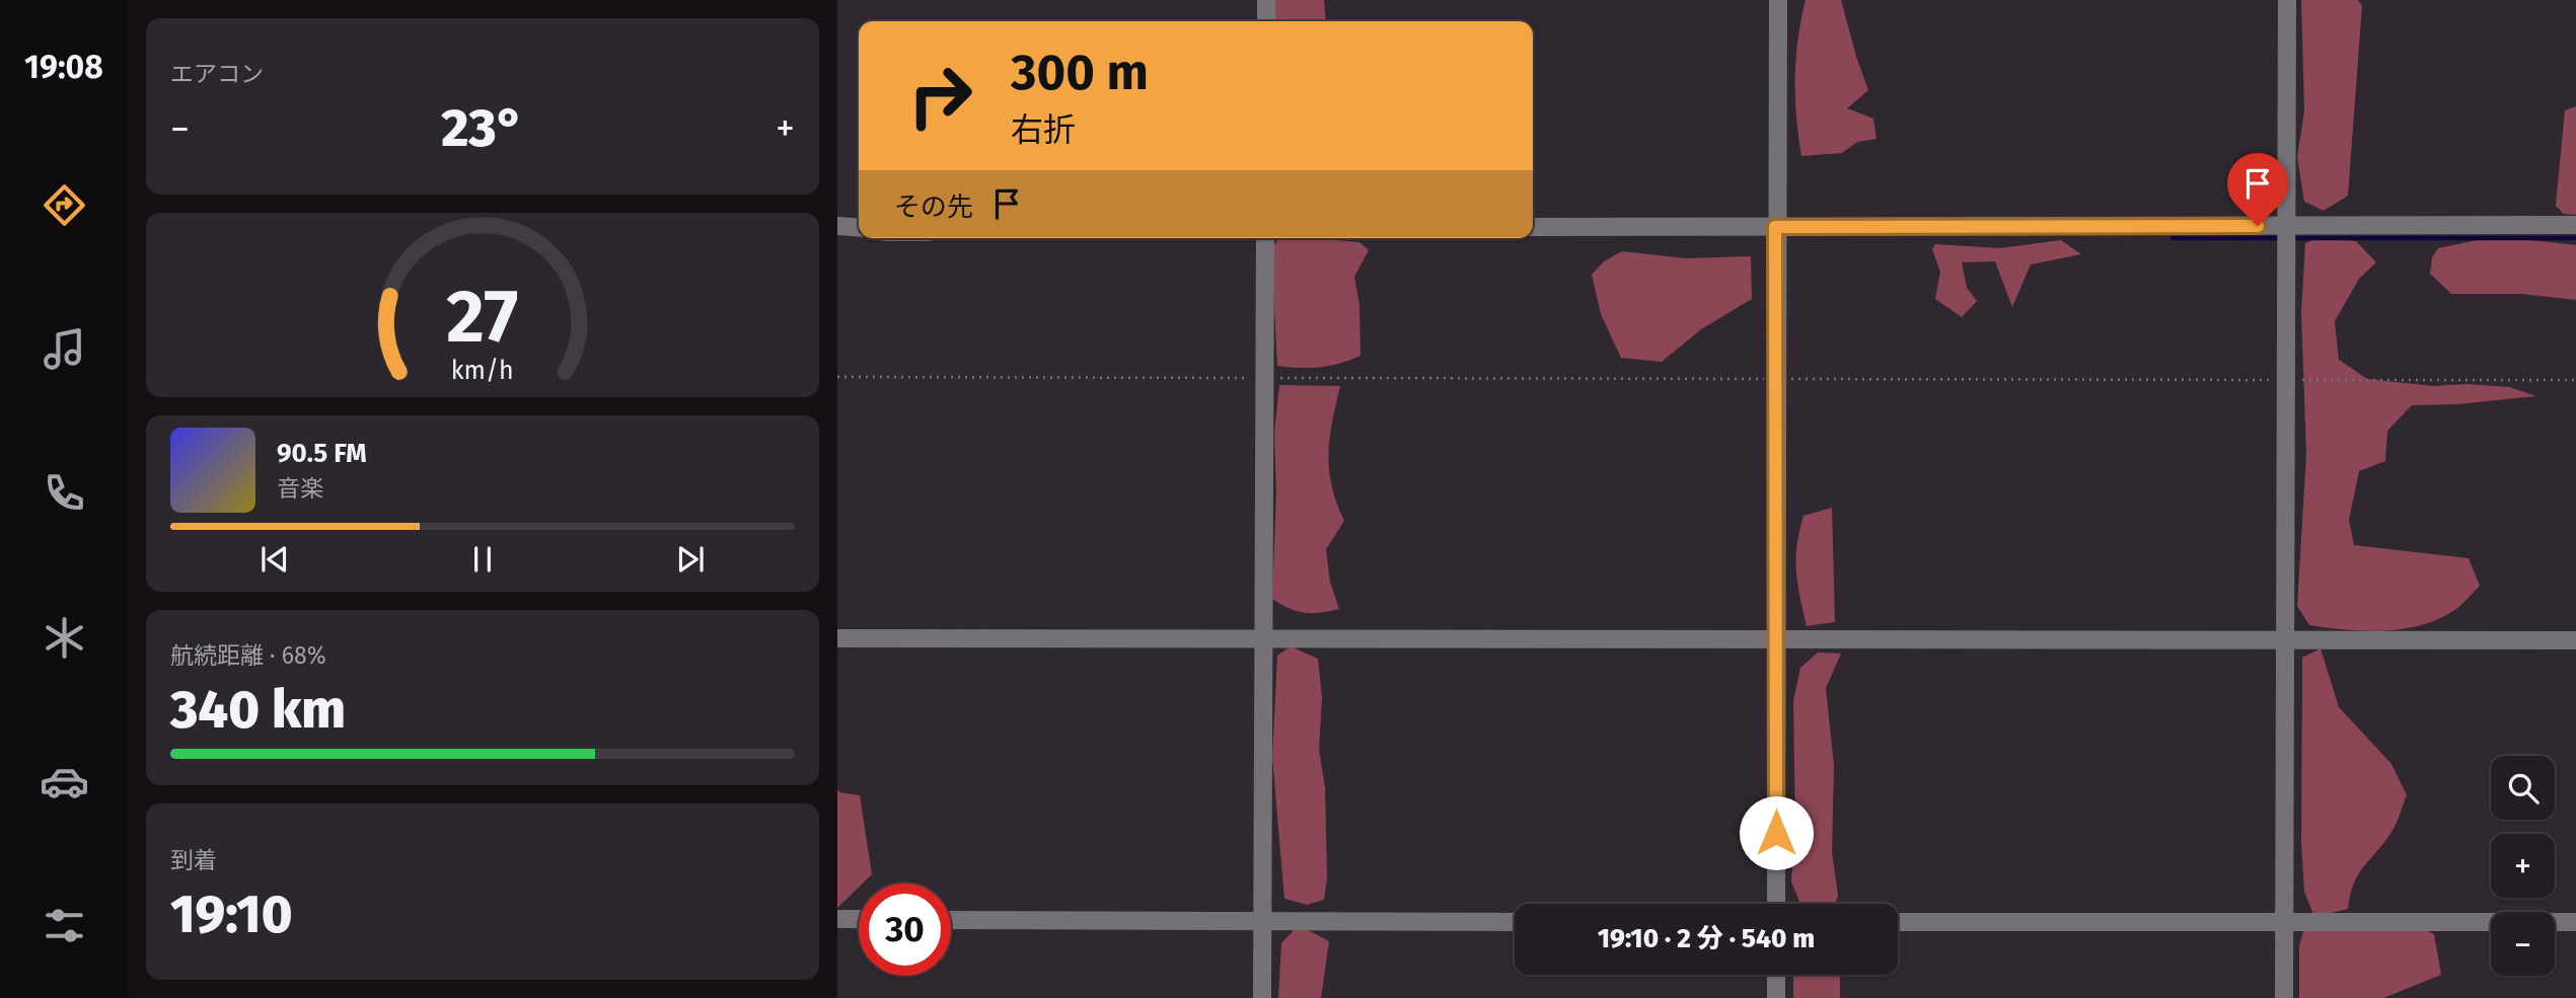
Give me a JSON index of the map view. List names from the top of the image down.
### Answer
{
  "page": {
    "tabs": "19:08",
    "tile": [
      "エアコン",
      ["航続距離 · 68%", "340 km"],
      ["到着", "19:10"]
    ],
    "turn": ["300 m", "右折"],
    "heat": ["−", "23°", "+"],
    "then": "その先",
    "song": ["90.5 FM", "音楽"],
    "map_buttons": ["+", "−"],
    "limit": "30",
    "trip": "19:10 · 2 分 · 540 m",
    "gauge": ["27", "km/h"]
  }
}
